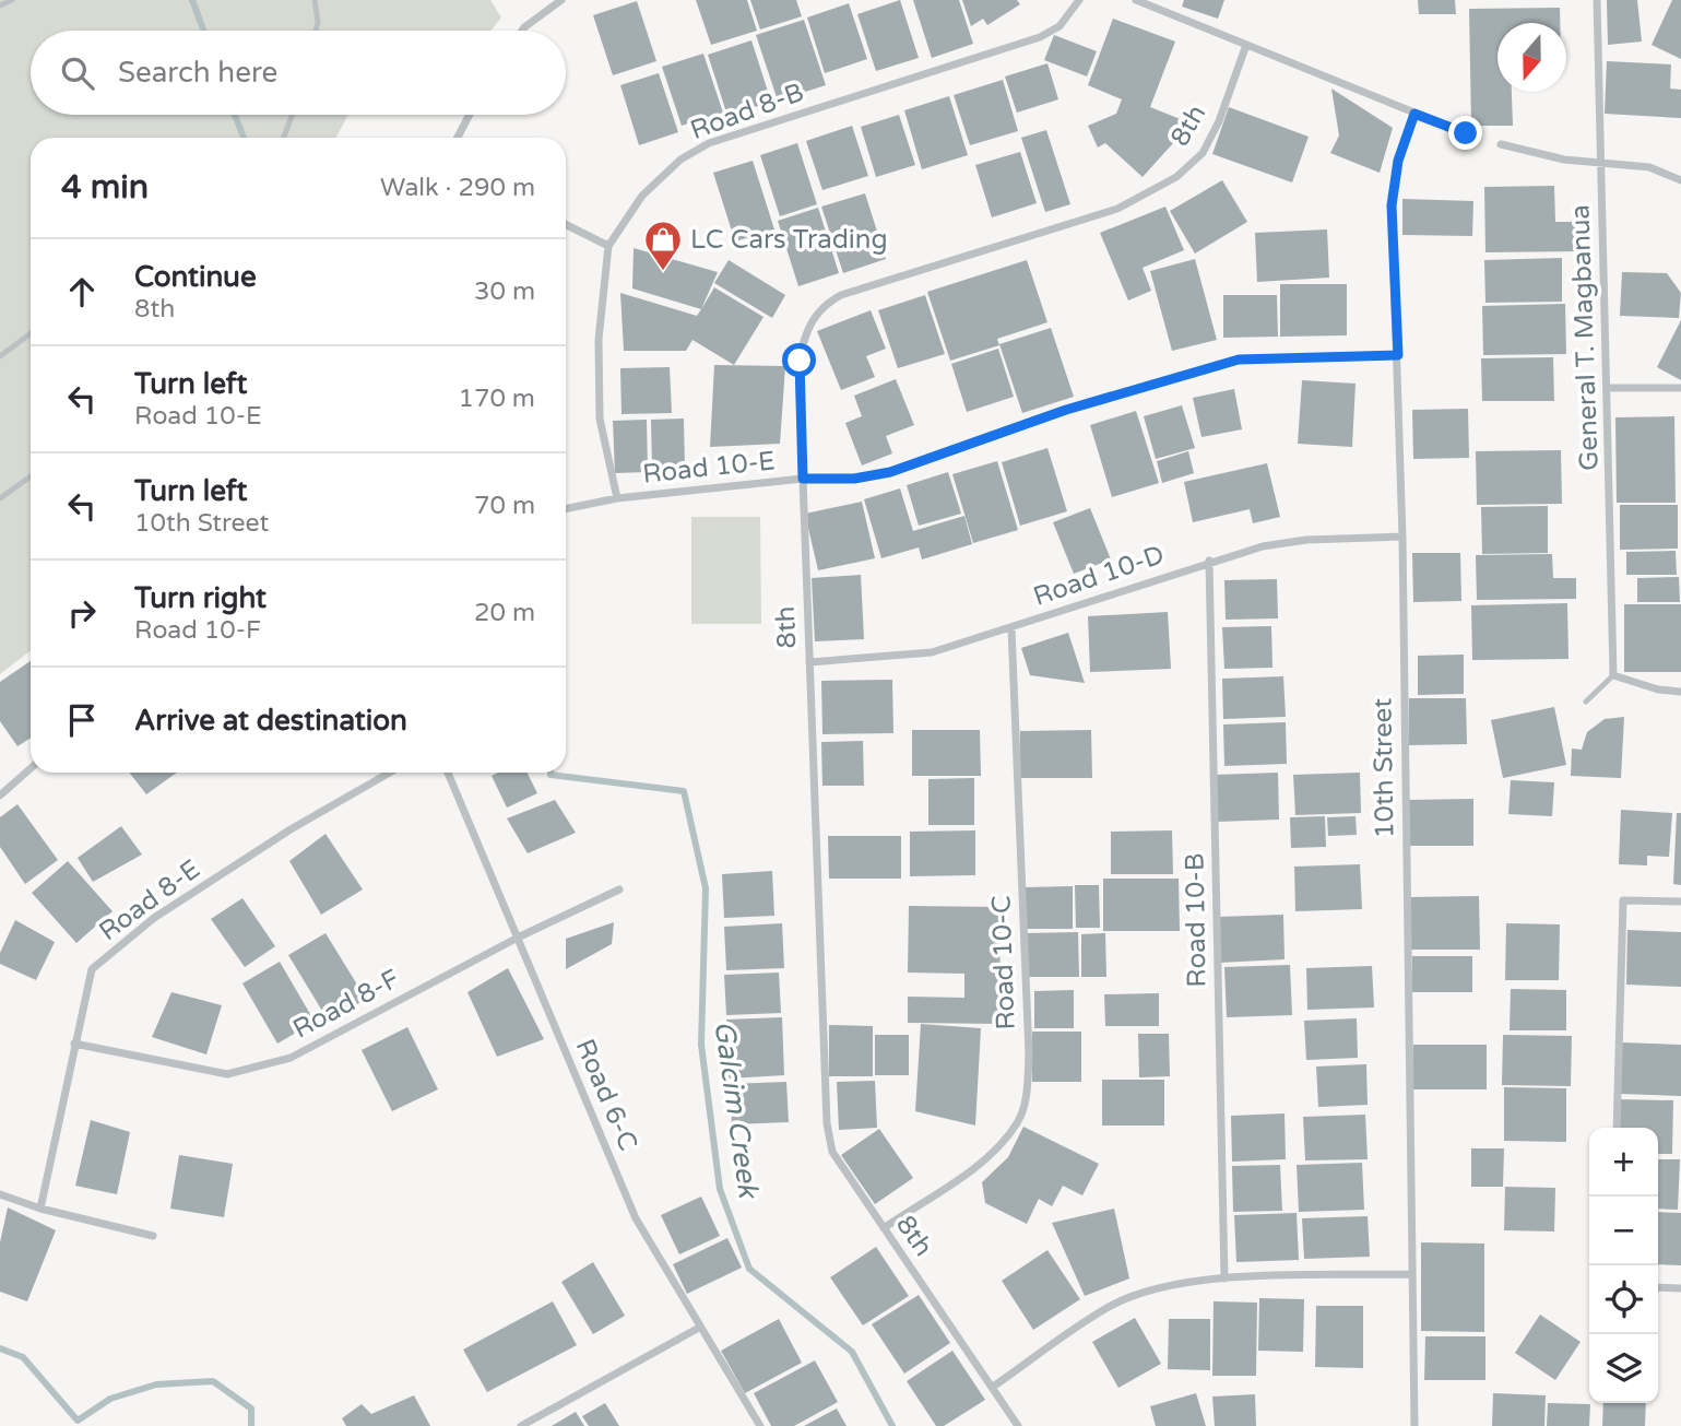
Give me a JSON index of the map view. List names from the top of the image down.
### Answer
{
  "streets": {
    "street": [
      "Road 8-B",
      "8th",
      "General T. Magbanua",
      "Road 10-E",
      "Road 10-D",
      "10th Street",
      "Road 8-E",
      "Road 10-B",
      "Road 10-C",
      "Road 8-F",
      "Road 6-C"
    ]
  },
  "crossings": [
    ["Road 8-B", "Road 10-E"],
    ["8th", "Road 10-E"],
    ["8th", "Road 10-D"],
    ["8th", "Road 10-C"],
    ["Road 10-E", "10th Street"],
    ["Road 10-D", "10th Street"],
    ["Road 10-D", "Road 10-B"],
    ["Road 10-D", "Road 10-C"],
    ["Road 8-E", "Road 8-F"],
    ["Road 8-F", "Road 6-C"]
  ],
  "water": ["Galcim Creek"],
  "places": {
    "shop": ["LC Cars Trading"]
  },
  "north": "bottom",
  "page": {
    "search": "Search here",
    "heading": ["4 min", "Walk · 290 m"],
    "list": [
      ["Continue", "8th", "30 m"],
      ["Turn left", "Road 10-E", "170 m"],
      ["Turn left", "10th Street", "70 m"],
      ["Turn right", "Road 10-F", "20 m"],
      "Arrive at destination"
    ],
    "map_buttons": ["+", "−"]
  }
}
